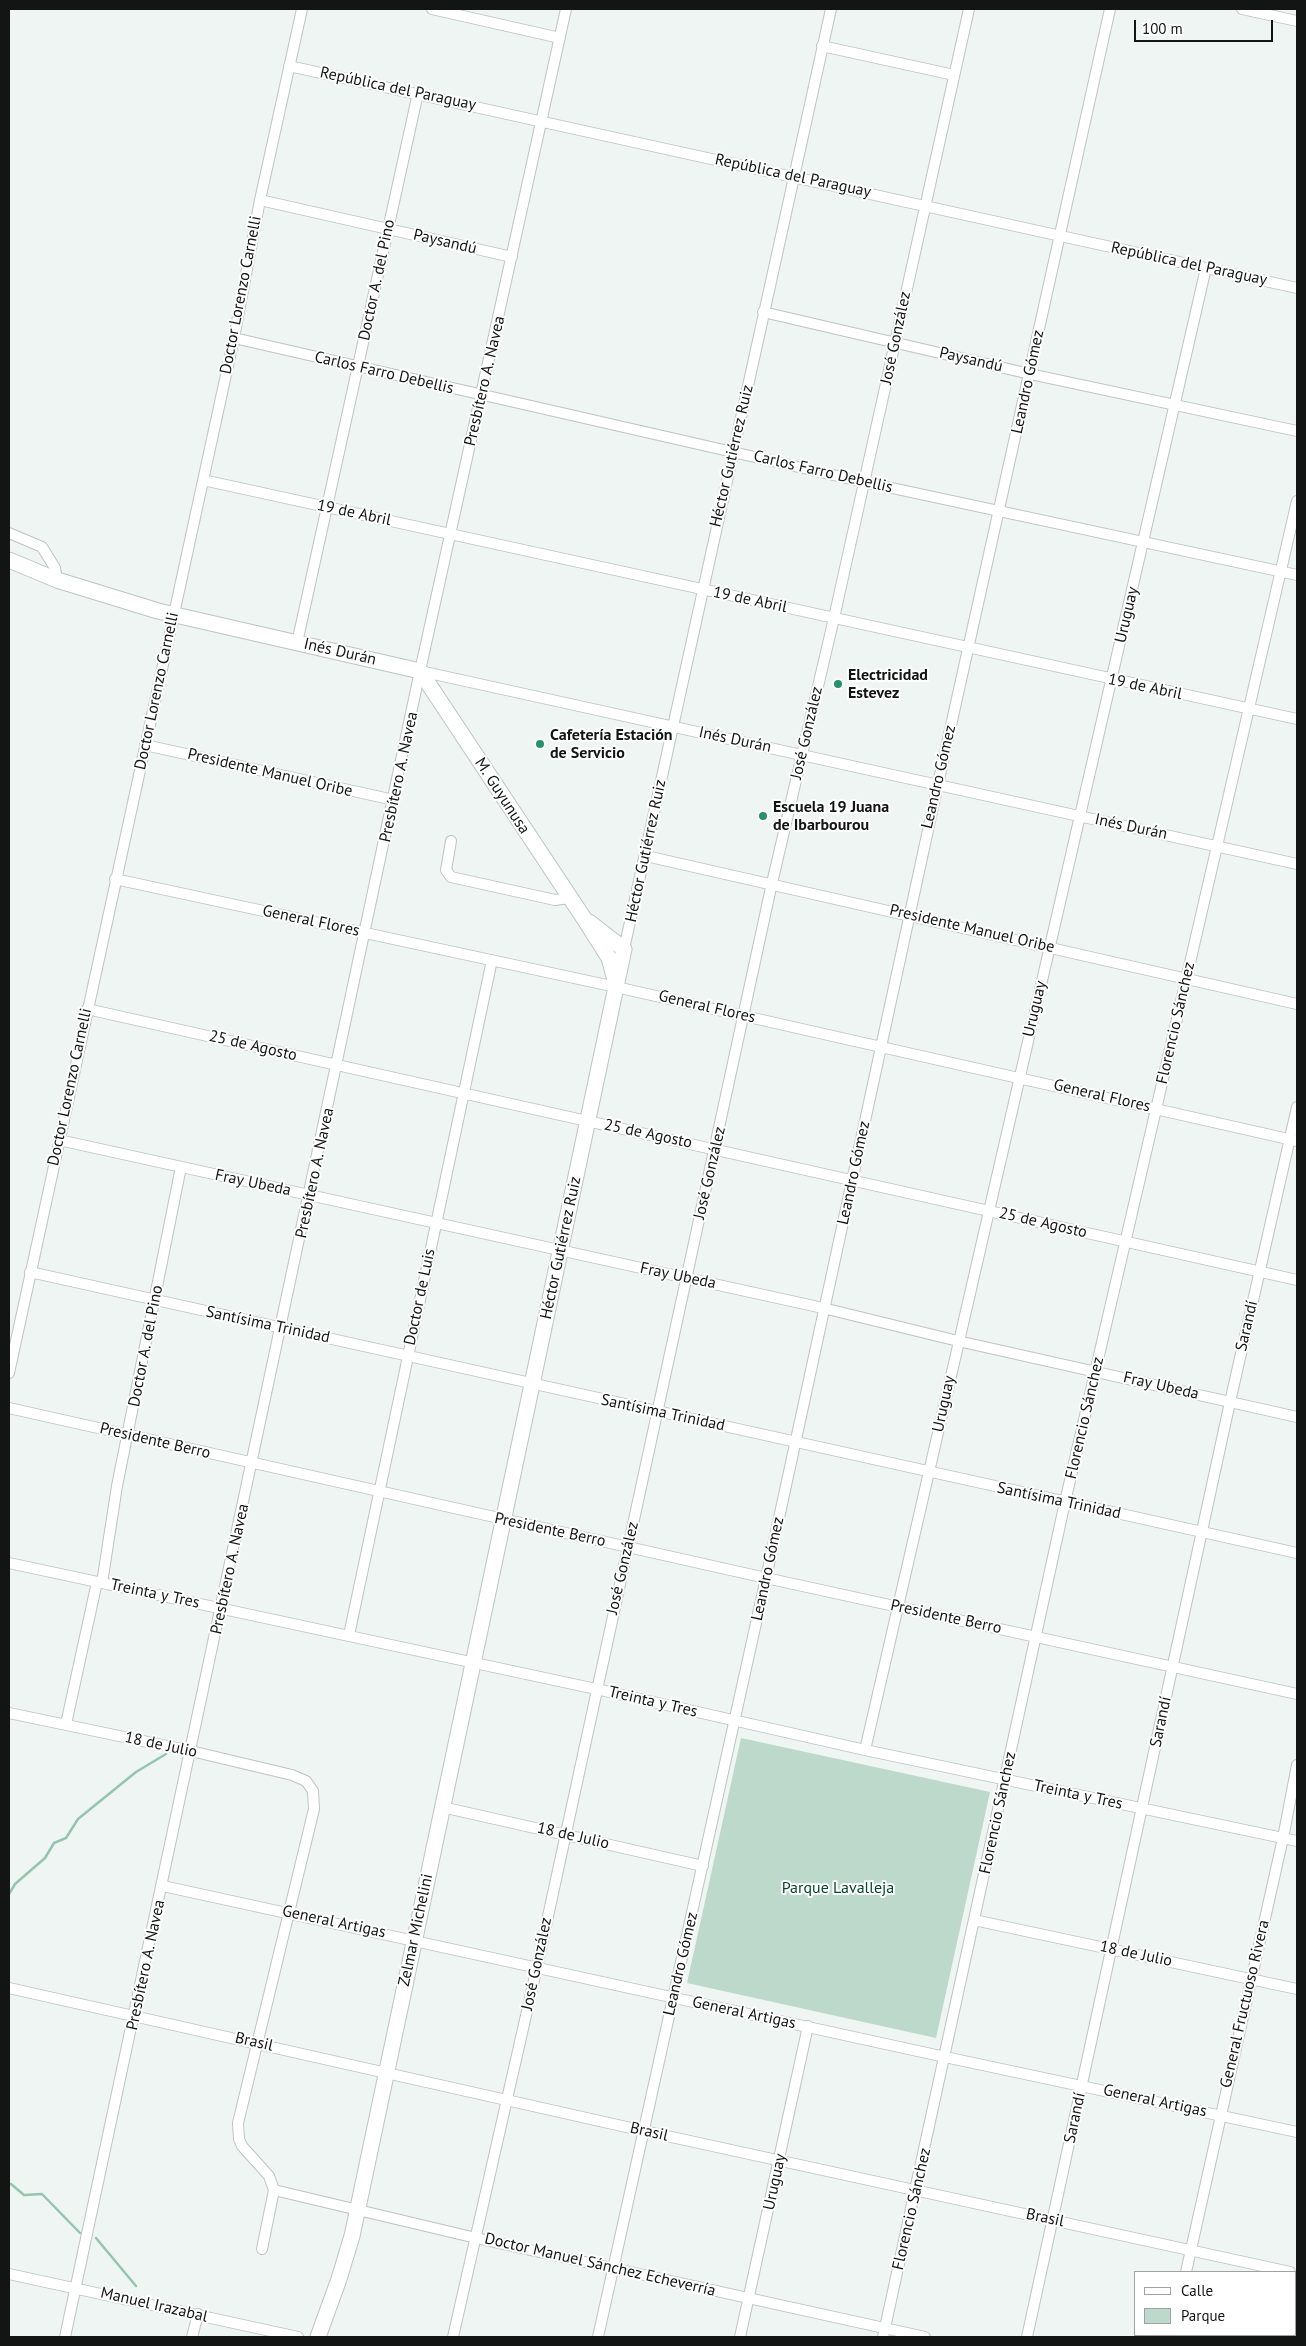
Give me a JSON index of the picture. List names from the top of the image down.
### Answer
{
  "streets": {
    "highway": [
      "Héctor Gutiérrez Ruiz",
      "Inés Durán",
      "M. Guyunusa",
      "Zelmar Michelini"
    ],
    "street": [
      "República del Paraguay",
      "Paysandú",
      "Doctor A. del Pino",
      "Doctor Lorenzo Carnelli",
      "José González",
      "Carlos Farro Debellis",
      "Presbítero A. Navea",
      "Leandro Gómez",
      "19 de Abril",
      "Uruguay",
      "Presidente Manuel Oribe",
      "General Flores",
      "Florencio Sánchez",
      "25 de Agosto",
      "Fray Ubeda",
      "Doctor de Luis",
      "Santísima Trinidad",
      "Sarandí",
      "Presidente Berro",
      "Treinta y Tres",
      "18 de Julio",
      "General Artigas",
      "General Fructuoso Rivera",
      "Brasil",
      "Doctor Manuel Sánchez Echeverría",
      "Manuel Irazabal"
    ]
  },
  "crossings": [
    ["República del Paraguay", "Doctor A. del Pino"],
    ["República del Paraguay", "Doctor Lorenzo Carnelli"],
    ["República del Paraguay", "José González"],
    ["República del Paraguay", "Presbítero A. Navea"],
    ["República del Paraguay", "Leandro Gómez"],
    ["República del Paraguay", "Héctor Gutiérrez Ruiz"],
    ["República del Paraguay", "Uruguay"],
    ["Paysandú", "Doctor A. del Pino"],
    ["Paysandú", "Doctor Lorenzo Carnelli"],
    ["Paysandú", "José González"],
    ["Paysandú", "Presbítero A. Navea"],
    ["Paysandú", "Leandro Gómez"],
    ["Paysandú", "Héctor Gutiérrez Ruiz"],
    ["Paysandú", "Uruguay"],
    ["Doctor A. del Pino", "Carlos Farro Debellis"],
    ["Doctor A. del Pino", "19 de Abril"],
    ["Doctor A. del Pino", "Inés Durán"],
    ["Doctor A. del Pino", "Fray Ubeda"],
    ["Doctor A. del Pino", "Santísima Trinidad"],
    ["Doctor A. del Pino", "Presidente Berro"],
    ["Doctor A. del Pino", "Treinta y Tres"],
    ["Doctor A. del Pino", "18 de Julio"],
    ["Doctor Lorenzo Carnelli", "Carlos Farro Debellis"],
    ["Doctor Lorenzo Carnelli", "19 de Abril"],
    ["Doctor Lorenzo Carnelli", "Inés Durán"],
    ["Doctor Lorenzo Carnelli", "Presidente Manuel Oribe"],
    ["Doctor Lorenzo Carnelli", "General Flores"],
    ["Doctor Lorenzo Carnelli", "25 de Agosto"],
    ["Doctor Lorenzo Carnelli", "Fray Ubeda"],
    ["Doctor Lorenzo Carnelli", "Santísima Trinidad"],
    ["José González", "Carlos Farro Debellis"],
    ["José González", "19 de Abril"],
    ["José González", "Inés Durán"],
    ["José González", "Presidente Manuel Oribe"],
    ["José González", "General Flores"],
    ["José González", "25 de Agosto"],
    ["José González", "Fray Ubeda"],
    ["José González", "Santísima Trinidad"],
    ["José González", "Presidente Berro"],
    ["José González", "Treinta y Tres"],
    ["José González", "18 de Julio"],
    ["José González", "General Artigas"],
    ["José González", "Brasil"],
    ["José González", "Doctor Manuel Sánchez Echeverría"],
    ["Carlos Farro Debellis", "Presbítero A. Navea"],
    ["Carlos Farro Debellis", "Leandro Gómez"],
    ["Carlos Farro Debellis", "Héctor Gutiérrez Ruiz"],
    ["Carlos Farro Debellis", "Uruguay"],
    ["Carlos Farro Debellis", "Florencio Sánchez"],
    ["Presbítero A. Navea", "19 de Abril"],
    ["Presbítero A. Navea", "Inés Durán"],
    ["Presbítero A. Navea", "Presidente Manuel Oribe"],
    ["Presbítero A. Navea", "M. Guyunusa"],
    ["Presbítero A. Navea", "General Flores"],
    ["Presbítero A. Navea", "25 de Agosto"],
    ["Presbítero A. Navea", "Fray Ubeda"],
    ["Presbítero A. Navea", "Santísima Trinidad"],
    ["Presbítero A. Navea", "Presidente Berro"],
    ["Presbítero A. Navea", "Treinta y Tres"],
    ["Presbítero A. Navea", "18 de Julio"],
    ["Presbítero A. Navea", "General Artigas"],
    ["Presbítero A. Navea", "Brasil"],
    ["Presbítero A. Navea", "Manuel Irazabal"],
    ["Leandro Gómez", "19 de Abril"],
    ["Leandro Gómez", "Inés Durán"],
    ["Leandro Gómez", "Presidente Manuel Oribe"],
    ["Leandro Gómez", "General Flores"],
    ["Leandro Gómez", "25 de Agosto"],
    ["Leandro Gómez", "Fray Ubeda"],
    ["Leandro Gómez", "Santísima Trinidad"],
    ["Leandro Gómez", "Presidente Berro"],
    ["Leandro Gómez", "Treinta y Tres"],
    ["Leandro Gómez", "18 de Julio"],
    ["Leandro Gómez", "General Artigas"],
    ["Leandro Gómez", "Brasil"],
    ["Leandro Gómez", "Doctor Manuel Sánchez Echeverría"],
    ["Héctor Gutiérrez Ruiz", "19 de Abril"],
    ["Héctor Gutiérrez Ruiz", "Inés Durán"],
    ["Héctor Gutiérrez Ruiz", "Presidente Manuel Oribe"],
    ["Héctor Gutiérrez Ruiz", "M. Guyunusa"],
    ["Héctor Gutiérrez Ruiz", "General Flores"],
    ["Héctor Gutiérrez Ruiz", "25 de Agosto"],
    ["Héctor Gutiérrez Ruiz", "Fray Ubeda"],
    ["Héctor Gutiérrez Ruiz", "Santísima Trinidad"],
    ["Héctor Gutiérrez Ruiz", "Presidente Berro"],
    ["Héctor Gutiérrez Ruiz", "Zelmar Michelini"],
    ["19 de Abril", "Uruguay"],
    ["19 de Abril", "Florencio Sánchez"],
    ["Uruguay", "Inés Durán"],
    ["Uruguay", "Presidente Manuel Oribe"],
    ["Uruguay", "General Flores"],
    ["Uruguay", "25 de Agosto"],
    ["Uruguay", "Fray Ubeda"],
    ["Uruguay", "Santísima Trinidad"],
    ["Uruguay", "Presidente Berro"],
    ["Uruguay", "Treinta y Tres"],
    ["Uruguay", "General Artigas"],
    ["Uruguay", "Brasil"],
    ["Uruguay", "Doctor Manuel Sánchez Echeverría"],
    ["Inés Durán", "M. Guyunusa"],
    ["Inés Durán", "Florencio Sánchez"],
    ["Presidente Manuel Oribe", "Florencio Sánchez"],
    ["M. Guyunusa", "General Flores"],
    ["General Flores", "Florencio Sánchez"],
    ["General Flores", "Doctor de Luis"],
    ["General Flores", "Sarandí"],
    ["Florencio Sánchez", "25 de Agosto"],
    ["Florencio Sánchez", "Fray Ubeda"],
    ["Florencio Sánchez", "Santísima Trinidad"],
    ["Florencio Sánchez", "Presidente Berro"],
    ["Florencio Sánchez", "Treinta y Tres"],
    ["Florencio Sánchez", "18 de Julio"],
    ["Florencio Sánchez", "General Artigas"],
    ["Florencio Sánchez", "Brasil"],
    ["Florencio Sánchez", "Doctor Manuel Sánchez Echeverría"],
    ["25 de Agosto", "Doctor de Luis"],
    ["25 de Agosto", "Sarandí"],
    ["Fray Ubeda", "Doctor de Luis"],
    ["Fray Ubeda", "Sarandí"],
    ["Doctor de Luis", "Santísima Trinidad"],
    ["Doctor de Luis", "Presidente Berro"],
    ["Doctor de Luis", "Treinta y Tres"],
    ["Santísima Trinidad", "Sarandí"],
    ["Sarandí", "Presidente Berro"],
    ["Sarandí", "Treinta y Tres"],
    ["Sarandí", "18 de Julio"],
    ["Sarandí", "General Artigas"],
    ["Sarandí", "Brasil"],
    ["Presidente Berro", "Zelmar Michelini"],
    ["Treinta y Tres", "Zelmar Michelini"],
    ["Treinta y Tres", "General Fructuoso Rivera"],
    ["18 de Julio", "General Artigas"],
    ["18 de Julio", "Zelmar Michelini"],
    ["18 de Julio", "General Fructuoso Rivera"],
    ["General Artigas", "Zelmar Michelini"],
    ["General Artigas", "General Fructuoso Rivera"],
    ["Zelmar Michelini", "Brasil"],
    ["Zelmar Michelini", "Doctor Manuel Sánchez Echeverría"],
    ["General Fructuoso Rivera", "Brasil"]
  ],
  "parks": ["Parque Lavalleja"],
  "places": ["Electricidad Estevez", "Cafetería Estación de Servicio", "Escuela 19 Juana de Ibarbourou"],
  "legend": ["Calle", "Parque"],
  "scale_bar": "100 m"
}
